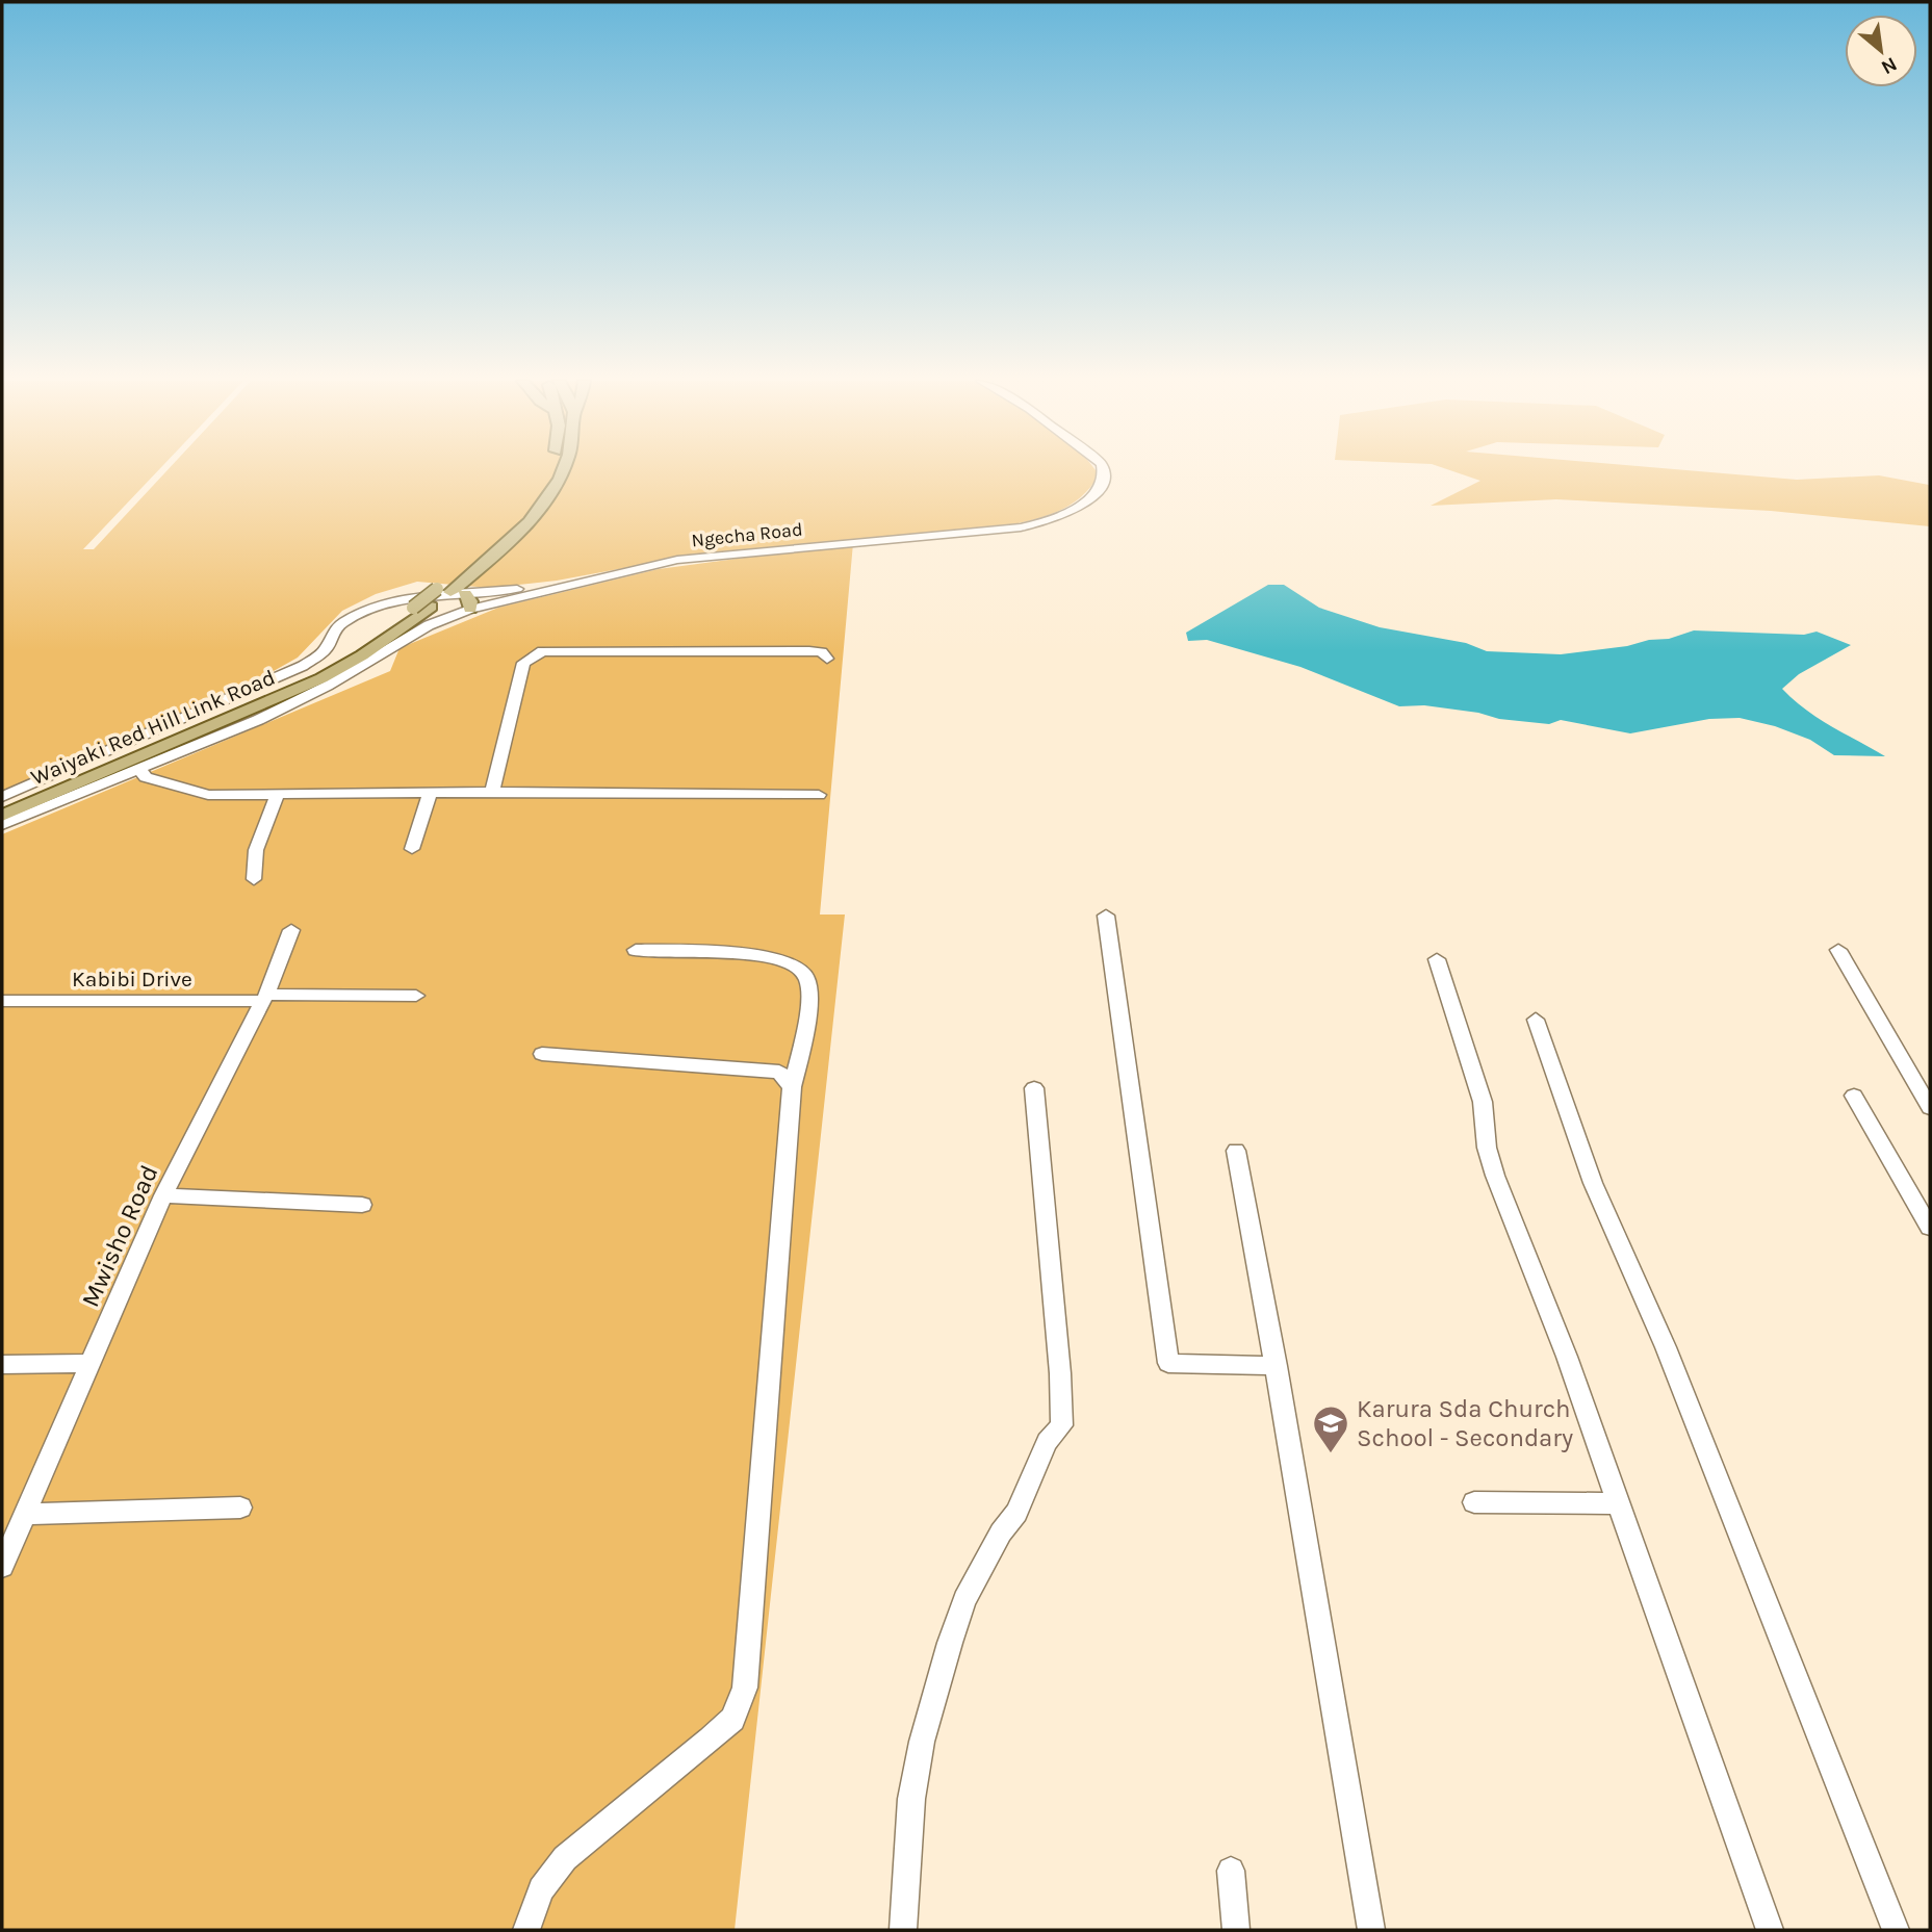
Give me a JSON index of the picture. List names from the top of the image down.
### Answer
{
  "streets": {
    "main road": ["Waiyaki Red Hill Link Road"],
    "street": ["Ngecha Road", "Kabibi Drive", "Mwisho Road"]
  },
  "crossings": [
    ["Kabibi Drive", "Mwisho Road"]
  ],
  "places": {
    "school or university": ["Karura Sda Church School - Secondary"]
  },
  "north": "bottom right"
}
